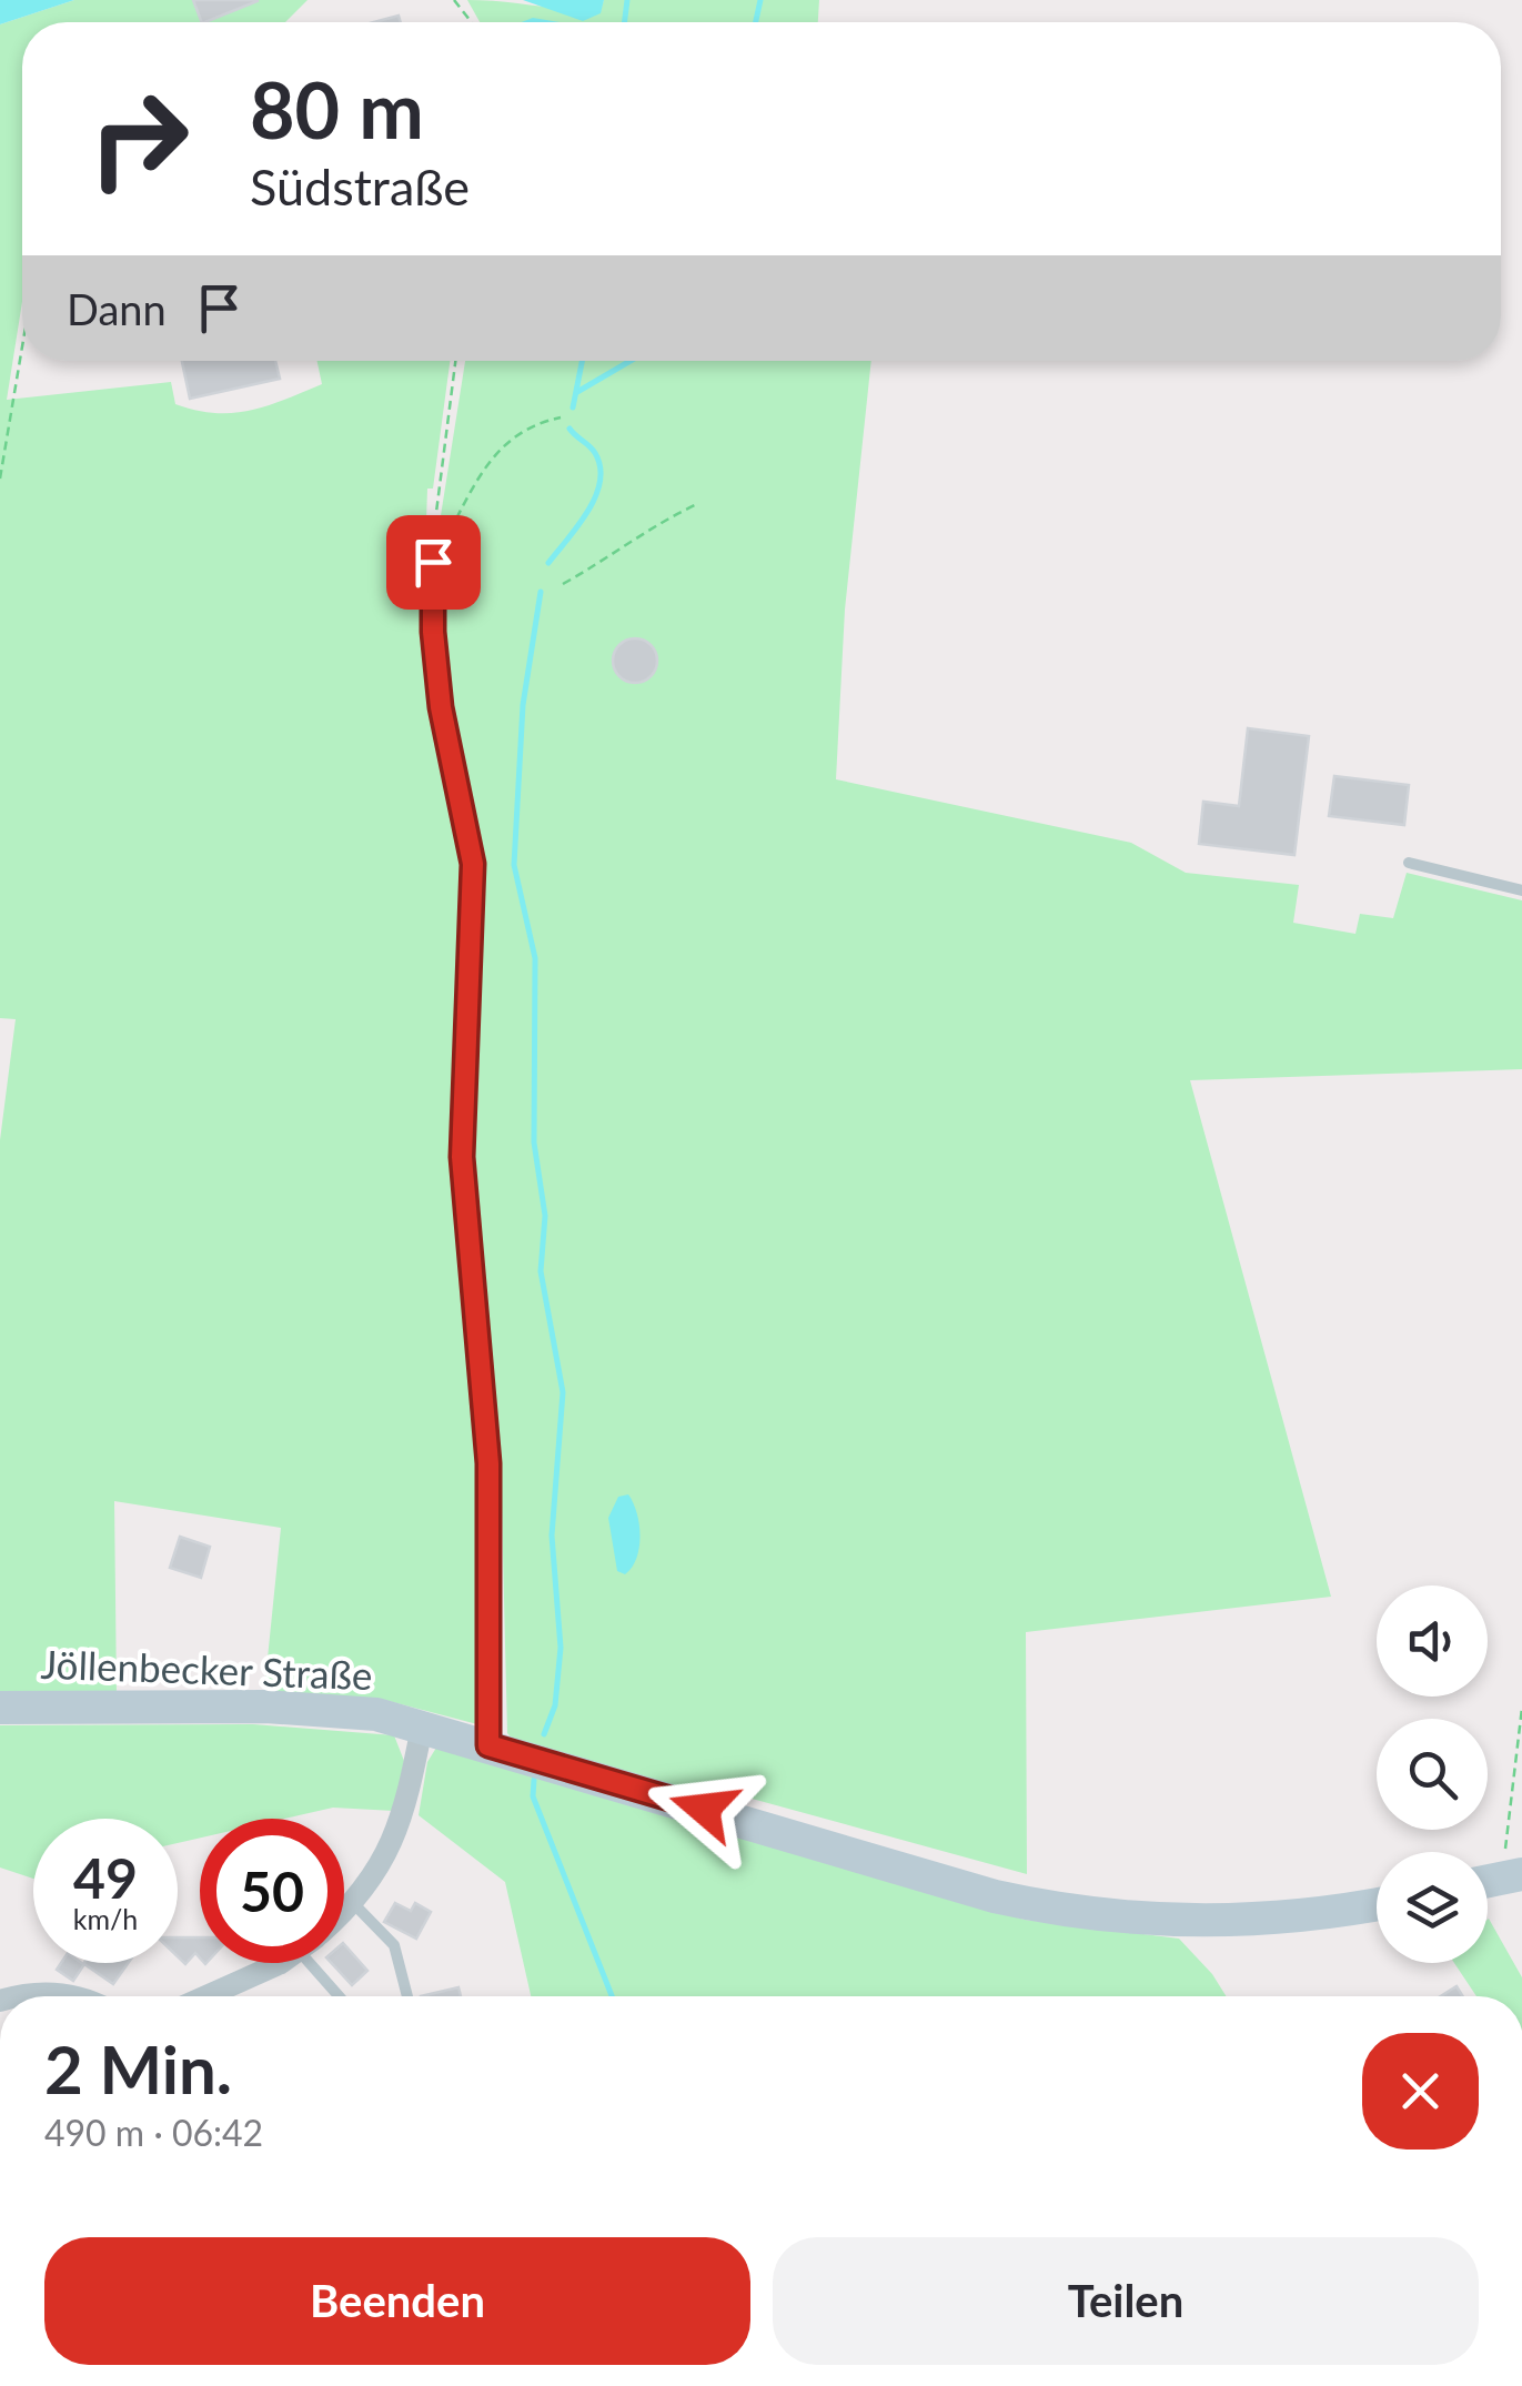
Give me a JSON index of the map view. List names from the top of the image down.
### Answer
{
  "streets": {
    "main road": ["Jöllenbecker Straße"]
  },
  "page": {
    "turn": ["80 m", "Südstraße"],
    "then": "Dann",
    "speed": "49 km/h",
    "limit": "50",
    "heading": ["2 Min.", "490 m · 06:42"],
    "buttons": ["Beenden", "Teilen"]
  }
}
